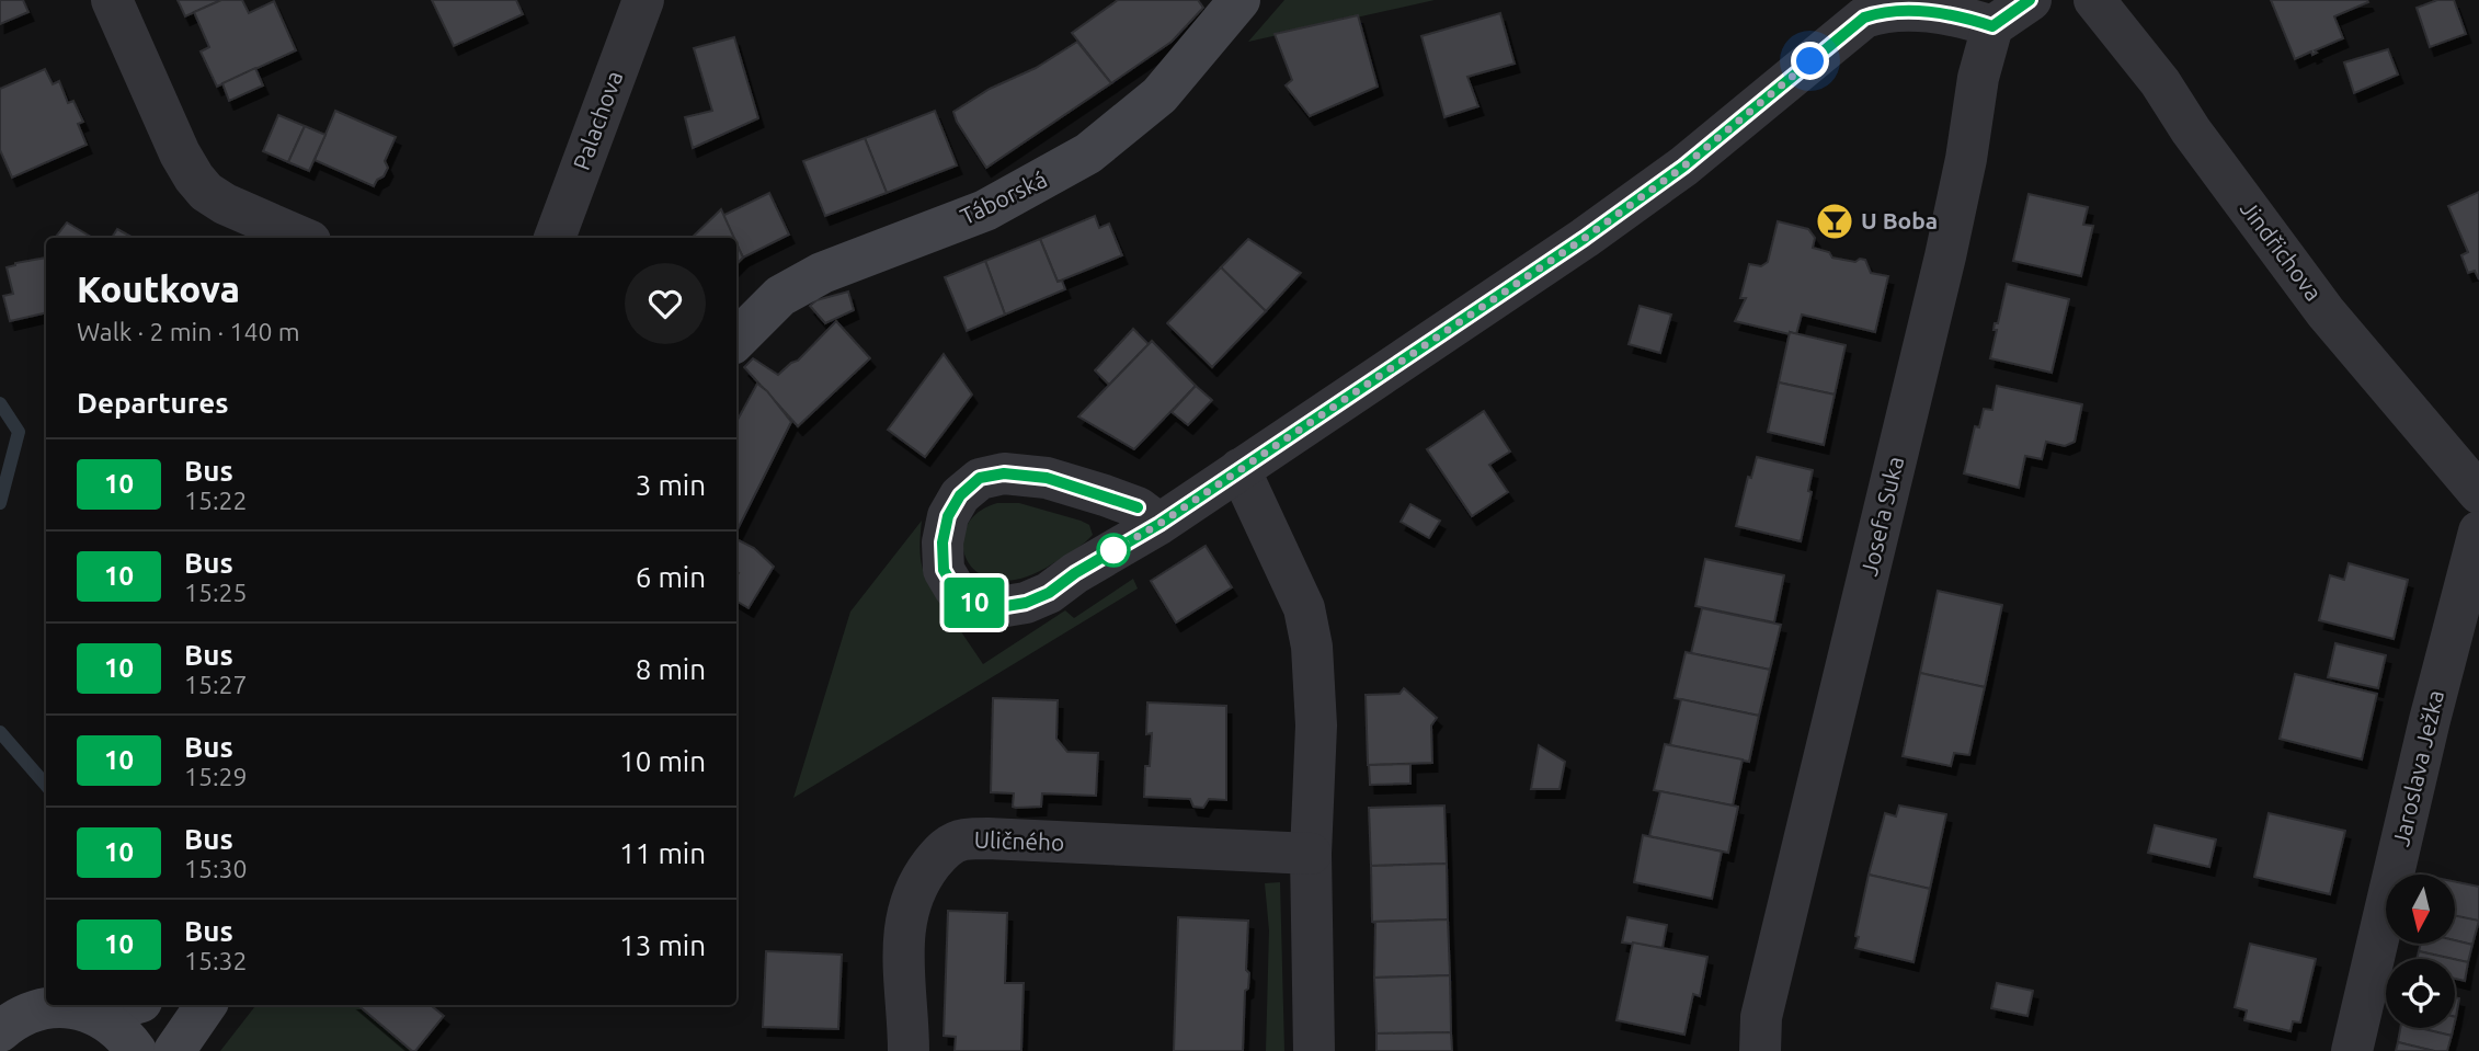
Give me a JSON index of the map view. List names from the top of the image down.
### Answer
{
  "streets": {
    "street": [
      "Palachova",
      "Táborská",
      "Jindřichova",
      "Josefa Suka",
      "Jaroslava Ježka",
      "Uličného"
    ]
  },
  "places": {
    "bar": ["U Boba"]
  },
  "lines": ["bus line 10"],
  "north": "bottom",
  "page": {
    "on_map": "10",
    "heading": [
      ["Koutkova", "Walk · 2 min · 140 m"],
      "Departures"
    ],
    "list": [
      {
        "mark": "10",
        "name": "Bus",
        "note": "15:22",
        "value": "3 min"
      },
      {
        "mark": "10",
        "name": "Bus",
        "note": "15:25",
        "value": "6 min"
      },
      {
        "mark": "10",
        "name": "Bus",
        "note": "15:27",
        "value": "8 min"
      },
      {
        "mark": "10",
        "name": "Bus",
        "note": "15:29",
        "value": "10 min"
      },
      {
        "mark": "10",
        "name": "Bus",
        "note": "15:30",
        "value": "11 min"
      },
      {
        "mark": "10",
        "name": "Bus",
        "note": "15:32",
        "value": "13 min"
      }
    ]
  }
}
